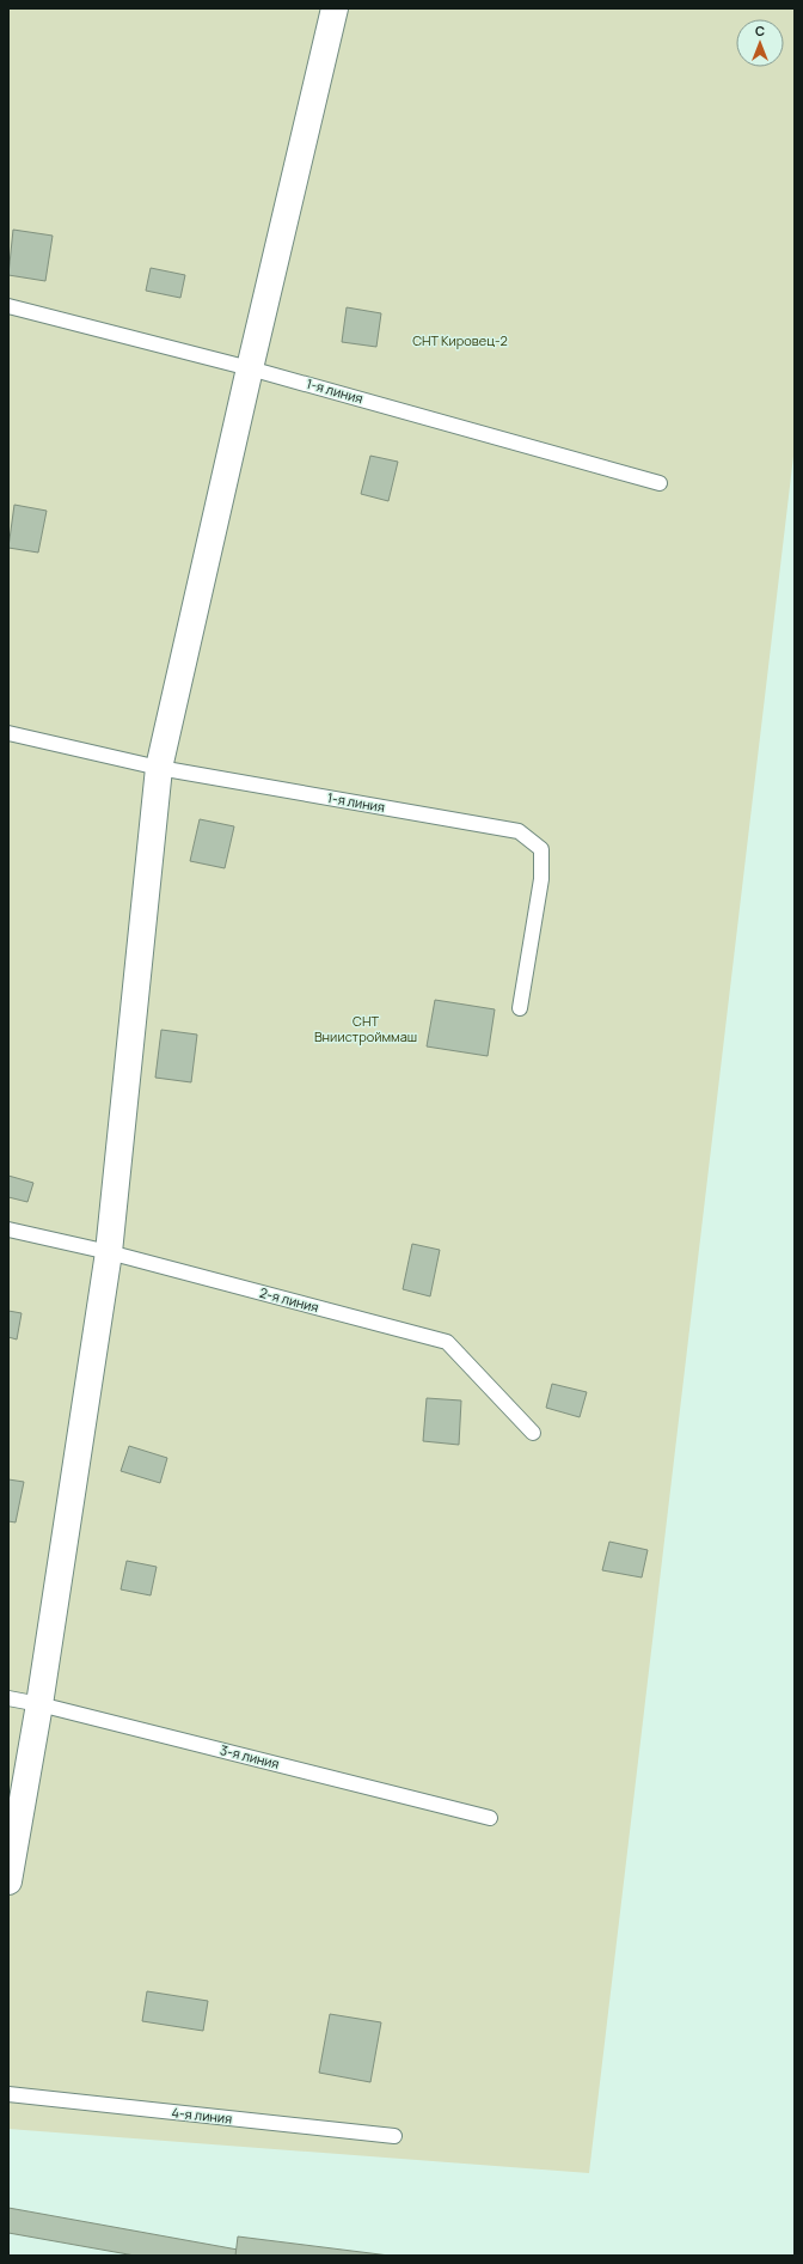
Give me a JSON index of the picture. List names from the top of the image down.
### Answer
{
  "streets": {
    "lane": [
      "1-я линия",
      "2-я линия",
      "3-я линия",
      "4-я линия"
    ]
  },
  "parks": ["СНТ Кировец-2", "СНТ Вниистройммаш"],
  "north": "top"
}
